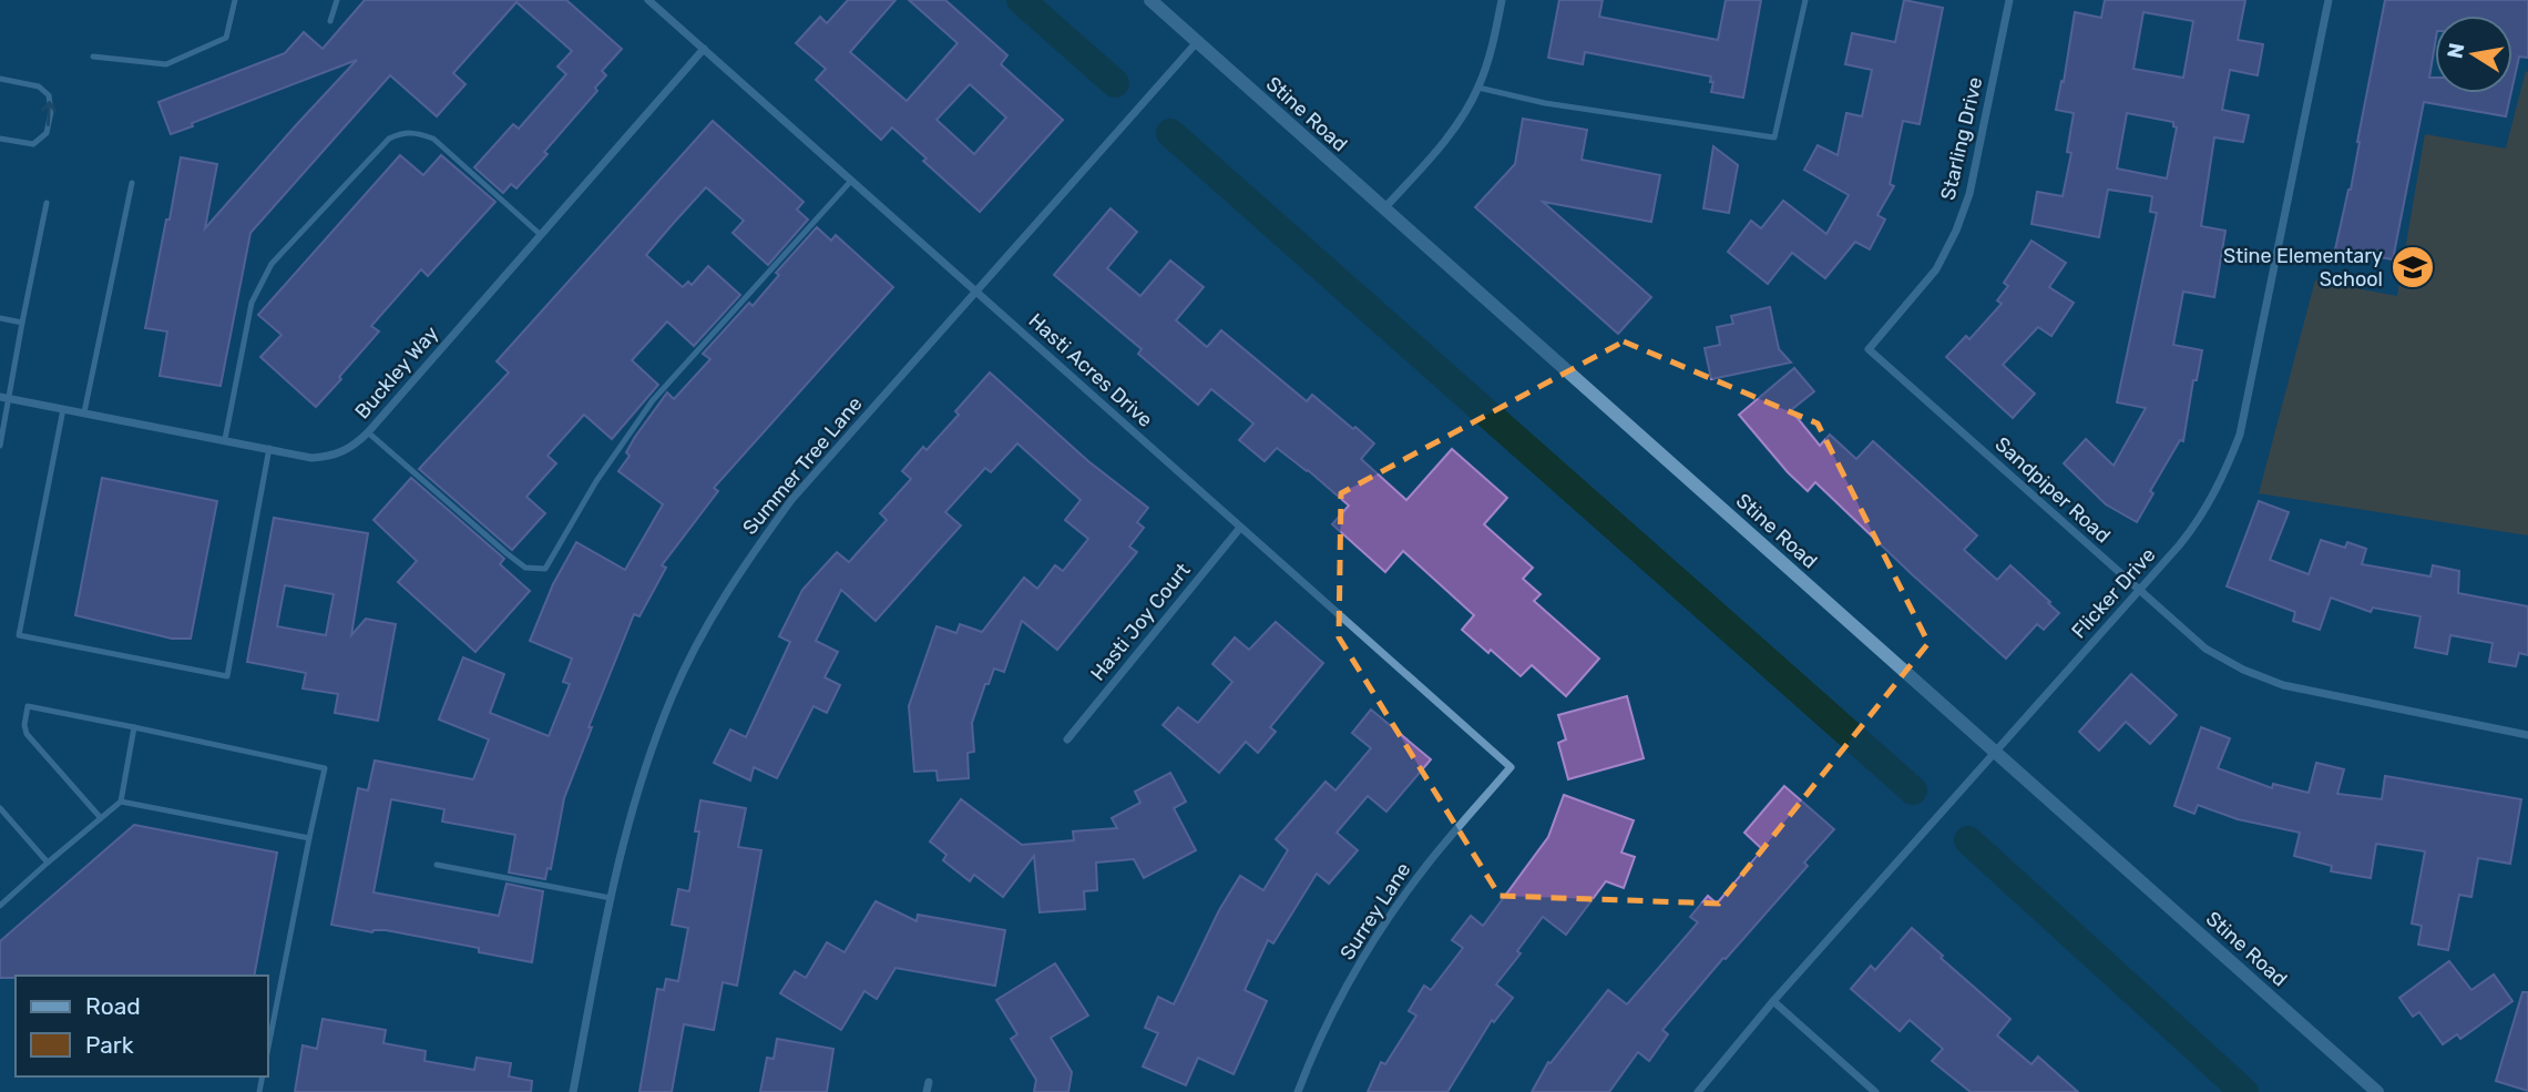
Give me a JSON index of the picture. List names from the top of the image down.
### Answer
{
  "streets": {
    "street": [
      "Stine Road",
      "Starling Drive",
      "Hasti Acres Drive",
      "Buckley Way",
      "Summer Tree Lane",
      "Sandpiper Road",
      "Flicker Drive",
      "Hasti Joy Court",
      "Surrey Lane"
    ]
  },
  "crossings": [
    ["Stine Road", "Summer Tree Lane"],
    ["Stine Road", "Flicker Drive"],
    ["Starling Drive", "Sandpiper Road"],
    ["Hasti Acres Drive", "Buckley Way"],
    ["Hasti Acres Drive", "Summer Tree Lane"],
    ["Hasti Acres Drive", "Hasti Joy Court"],
    ["Hasti Acres Drive", "Surrey Lane"],
    ["Sandpiper Road", "Flicker Drive"]
  ],
  "places": {
    "school or university": ["Stine Elementary School"]
  },
  "legend": ["Road", "Park"],
  "north": "left"
}
